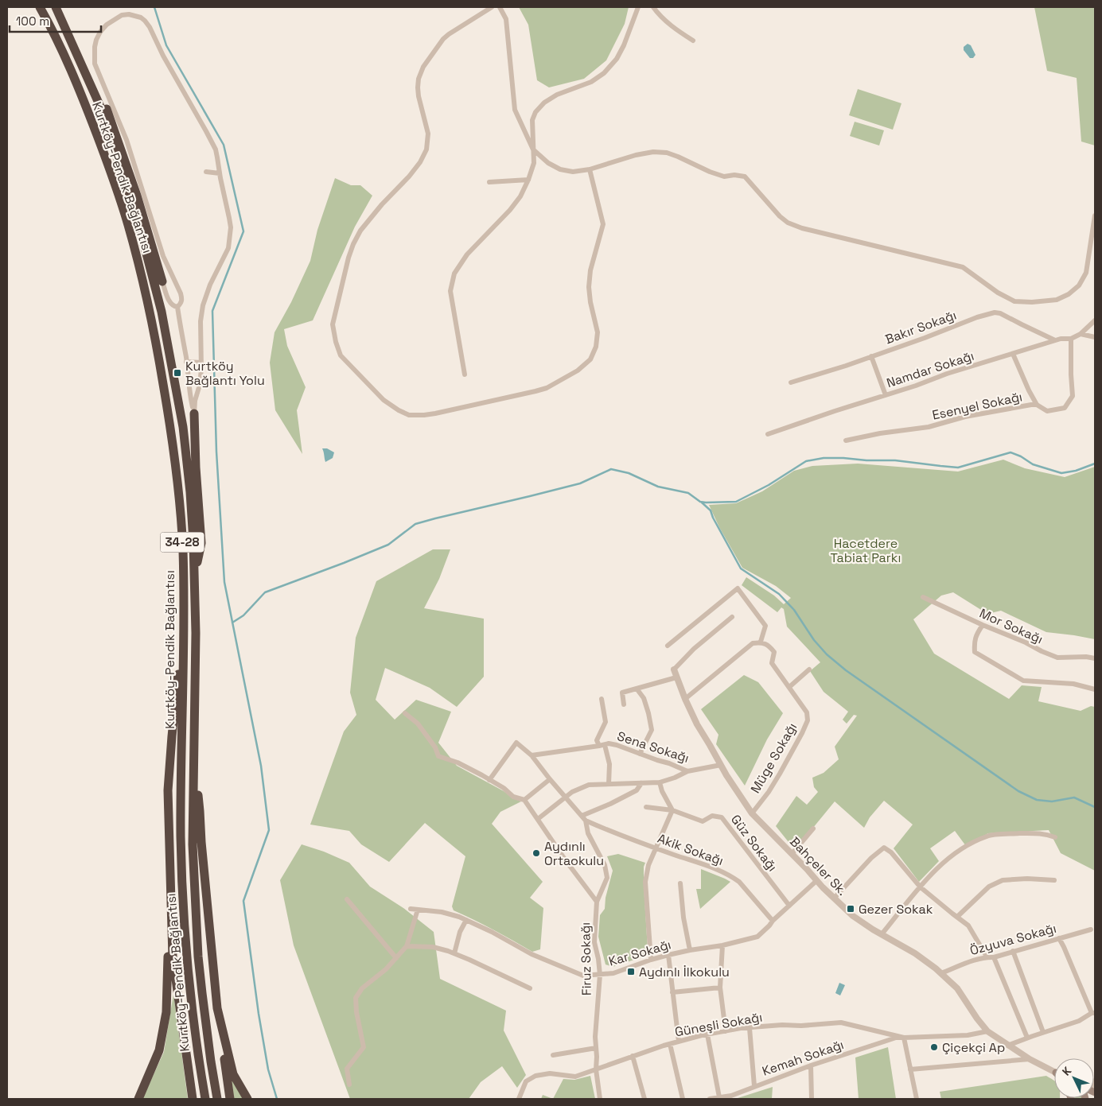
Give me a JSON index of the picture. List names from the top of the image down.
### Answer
{
  "streets": {
    "highway": ["Kurtköy-Pendik Bağlantısı", "34-28"],
    "street": [
      "Bakır Sokağı",
      "Namdar Sokağı",
      "Esenyel Sokağı",
      "Mor Sokağı",
      "Sena Sokağı",
      "Müge Sokağı",
      "Güz Sokağı",
      "Akik Sokağı",
      "Bahçeler Sk.",
      "Özyuva Sokağı",
      "Kar Sokağı",
      "Firuz Sokağı",
      "Güneşli Sokağı",
      "Kemah Sokağı"
    ]
  },
  "crossings": [
    ["Bakır Sokağı", "Namdar Sokağı"],
    ["Namdar Sokağı", "Esenyel Sokağı"],
    ["Sena Sokağı", "Bahçeler Sk."],
    ["Müge Sokağı", "Bahçeler Sk."],
    ["Güz Sokağı", "Kar Sokağı"],
    ["Akik Sokağı", "Kar Sokağı"],
    ["Bahçeler Sk.", "Özyuva Sokağı"],
    ["Bahçeler Sk.", "Kar Sokağı"],
    ["Bahçeler Sk.", "Güneşli Sokağı"],
    ["Kar Sokağı", "Firuz Sokağı"],
    ["Firuz Sokağı", "Güneşli Sokağı"],
    ["Güneşli Sokağı", "Kemah Sokağı"]
  ],
  "parks": ["Hacetdere Tabiat Parkı"],
  "places": {
    "transit": ["Kurtköy Bağlantı Yolu", "Gezer Sokak", "Aydınlı İlkokulu"],
    "other": ["Aydınlı Ortaokulu", "Çiçekçi Ap"]
  },
  "scale_bar": "100 m",
  "north": "top left"
}
